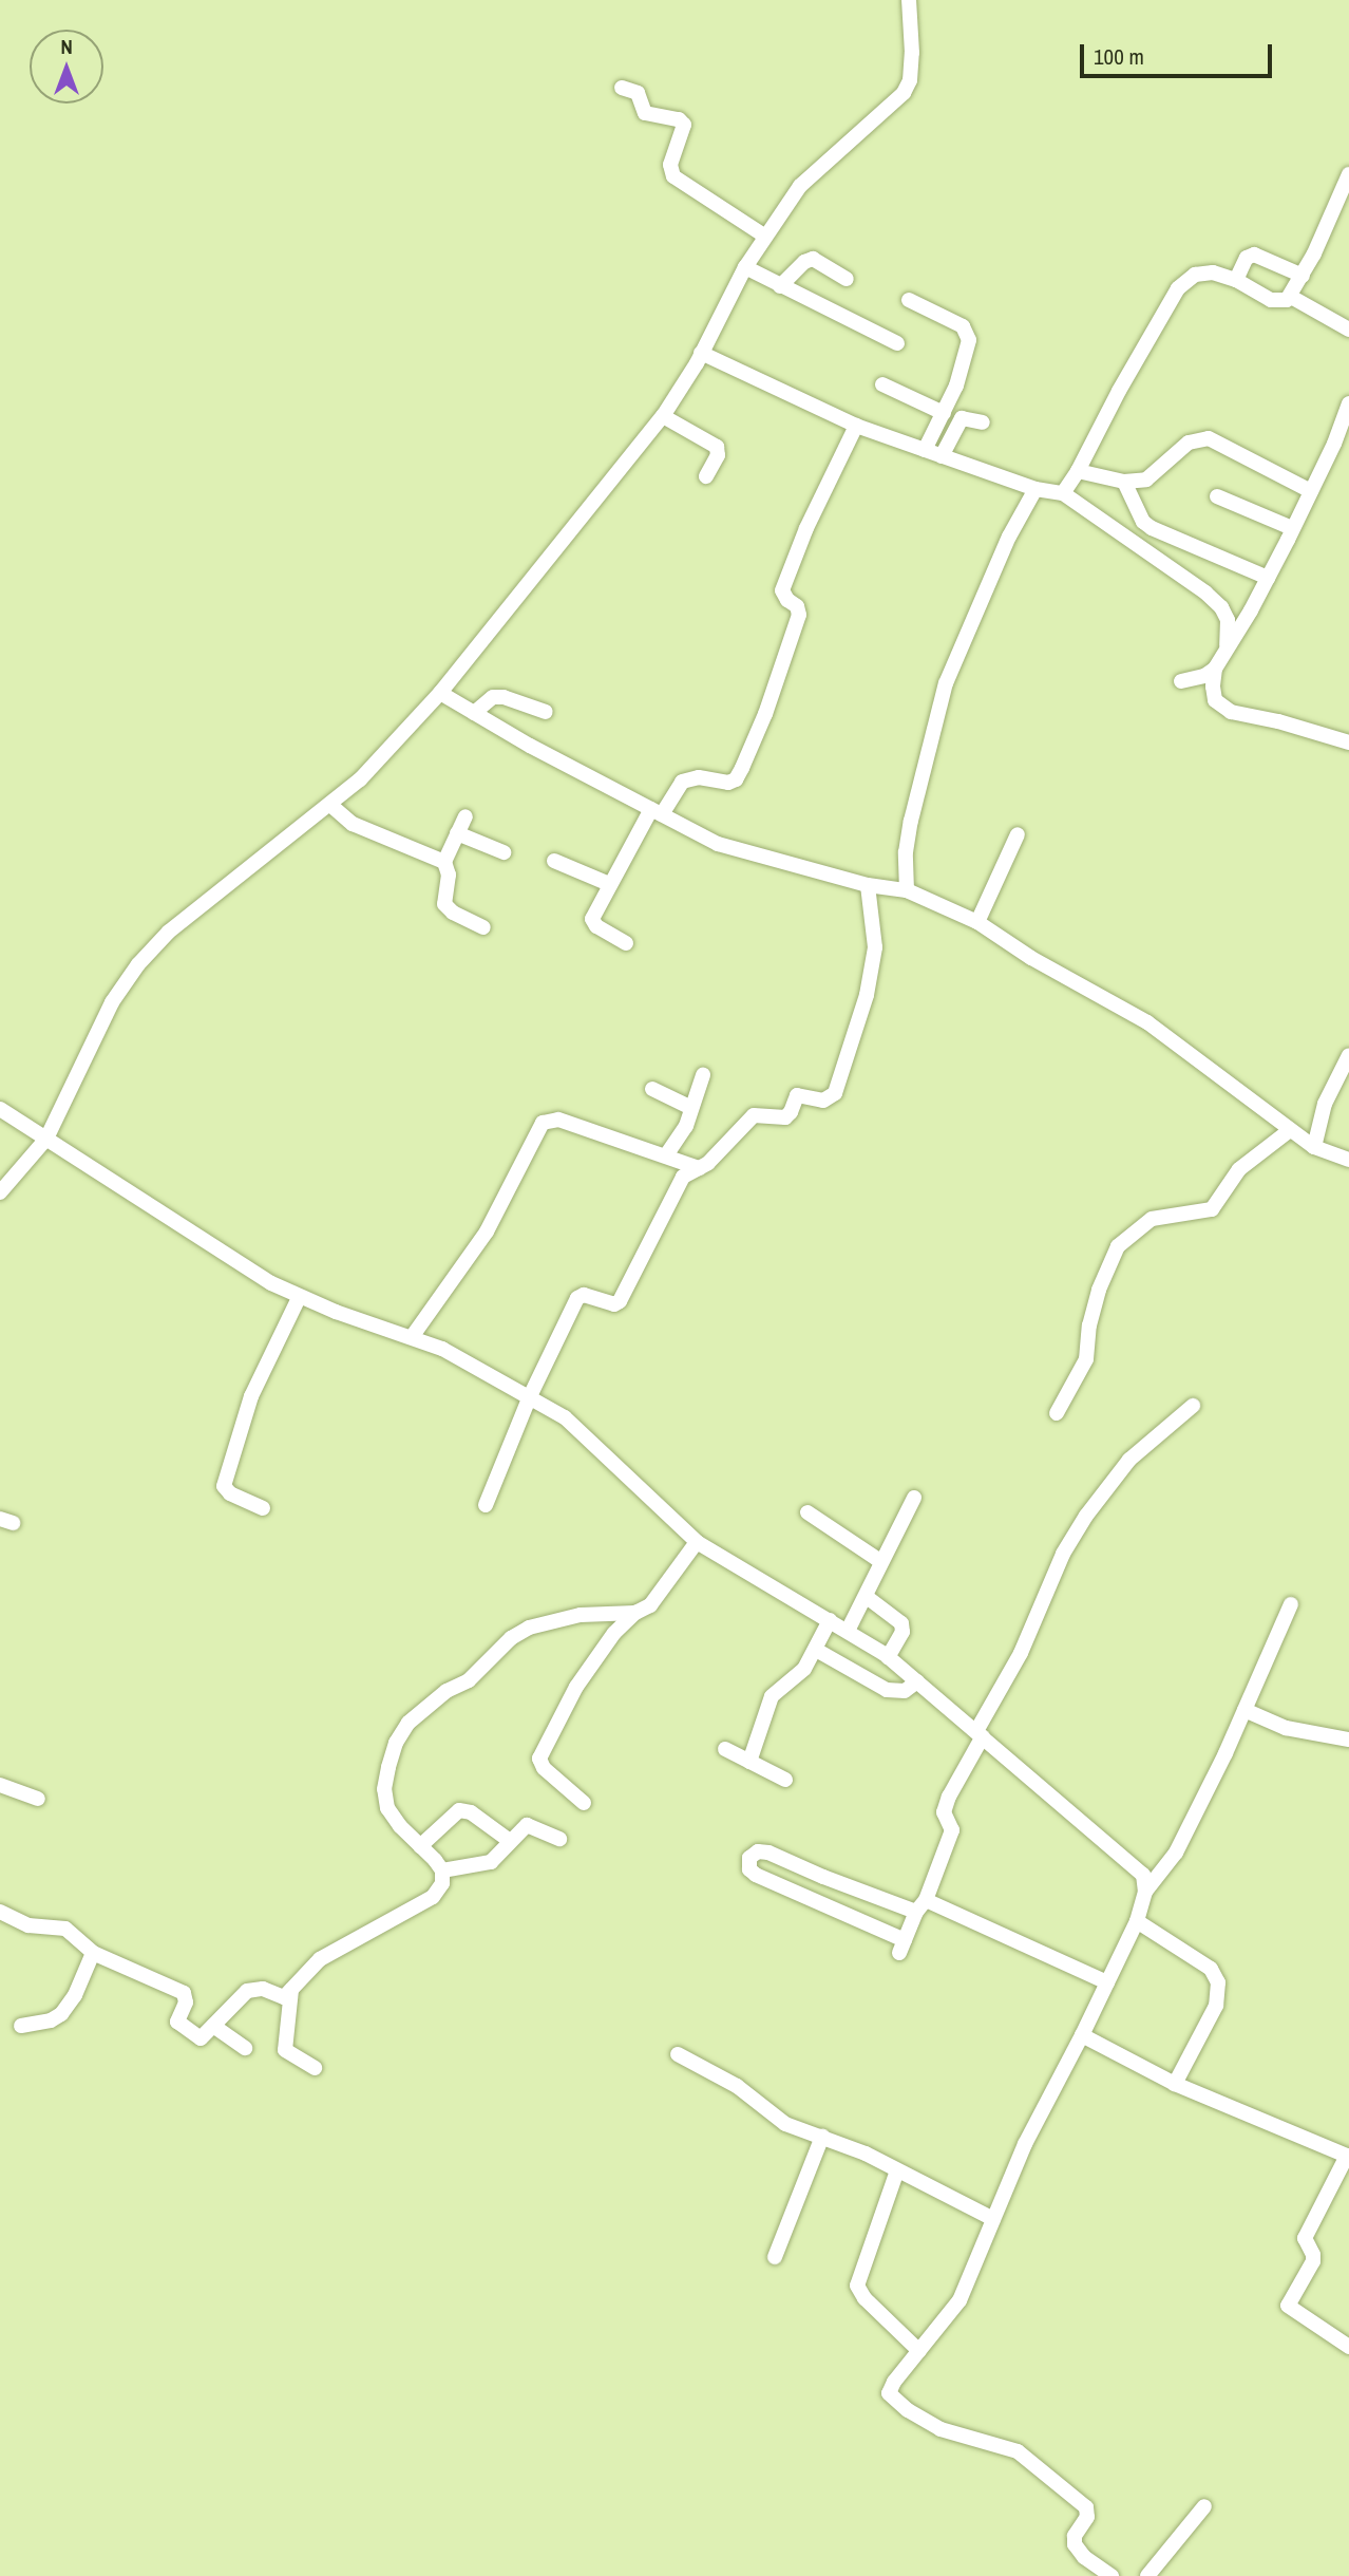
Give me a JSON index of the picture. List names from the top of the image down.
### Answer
{
  "scale_bar": "100 m",
  "north": "top"
}
